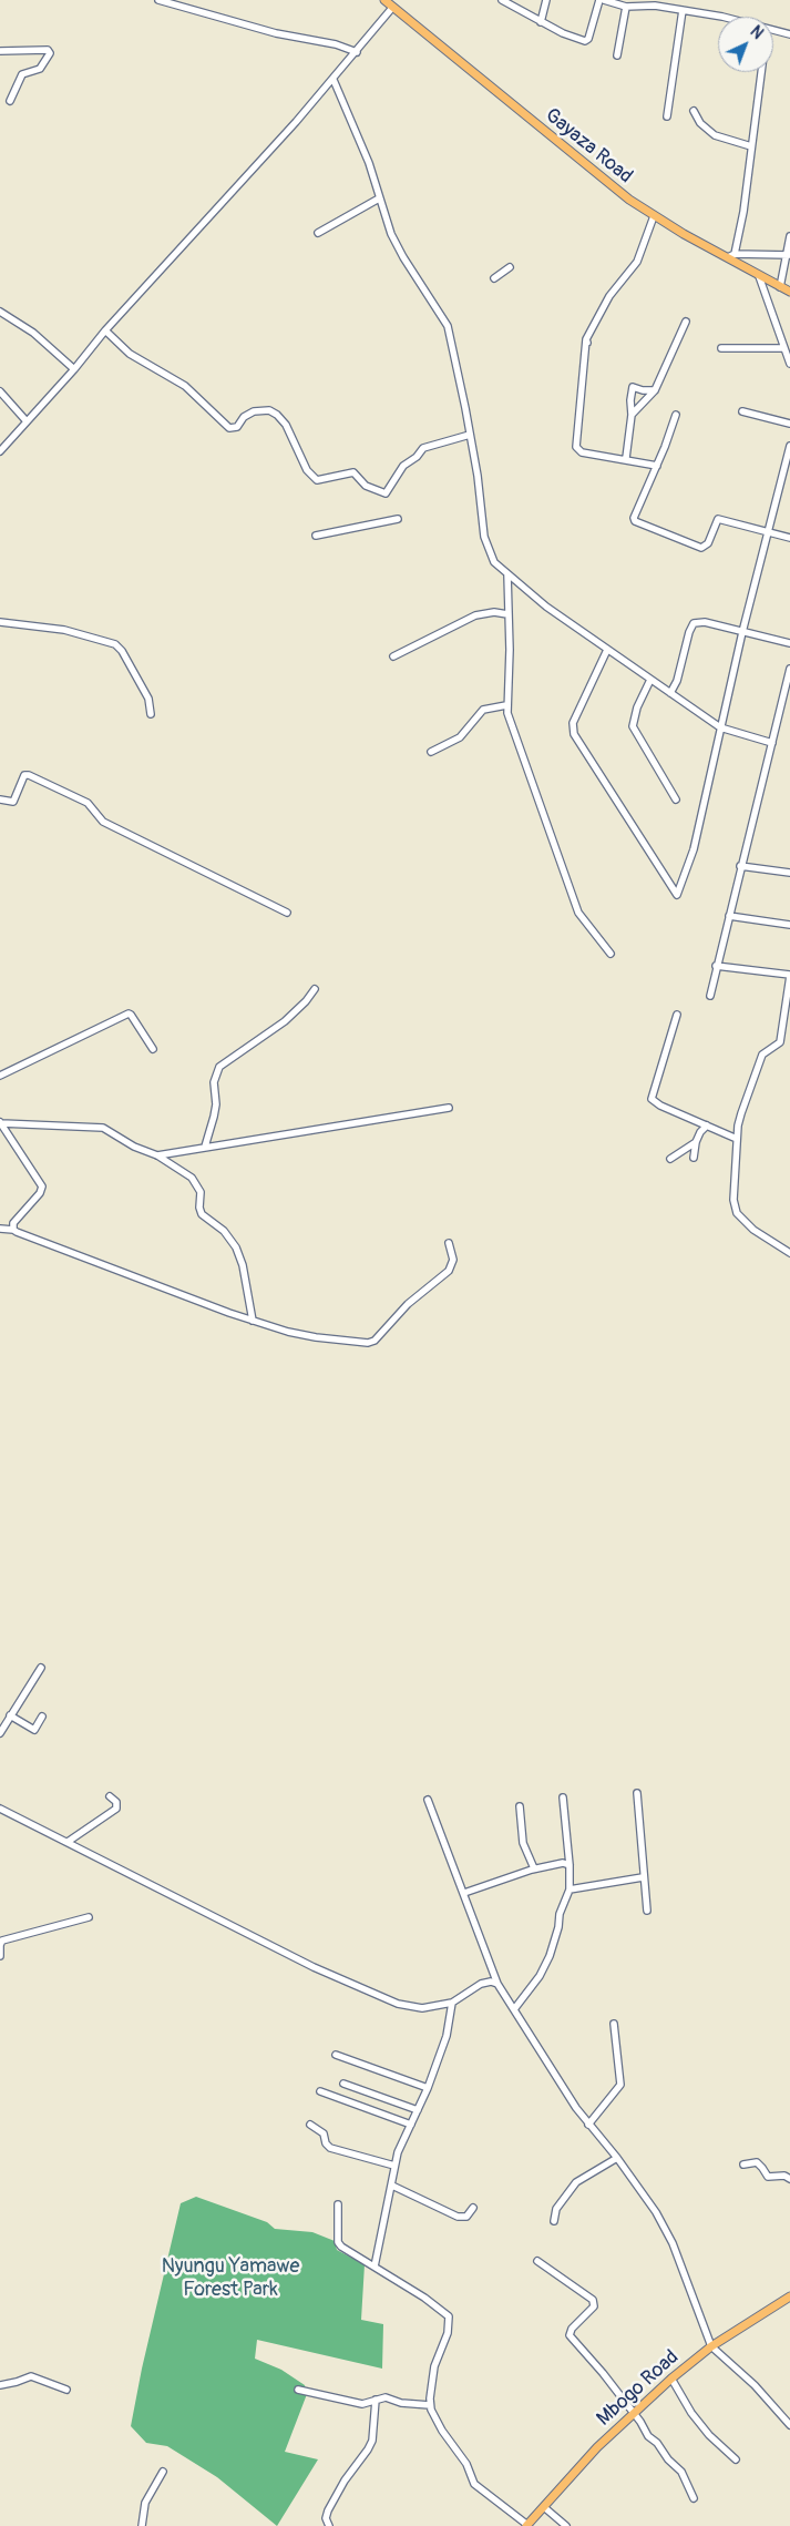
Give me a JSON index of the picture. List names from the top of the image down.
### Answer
{
  "streets": {
    "main road": ["Gayaza Road", "Mbogo Road"]
  },
  "parks": ["Nyungu Yamawe Forest Park"],
  "north": "top right"
}
